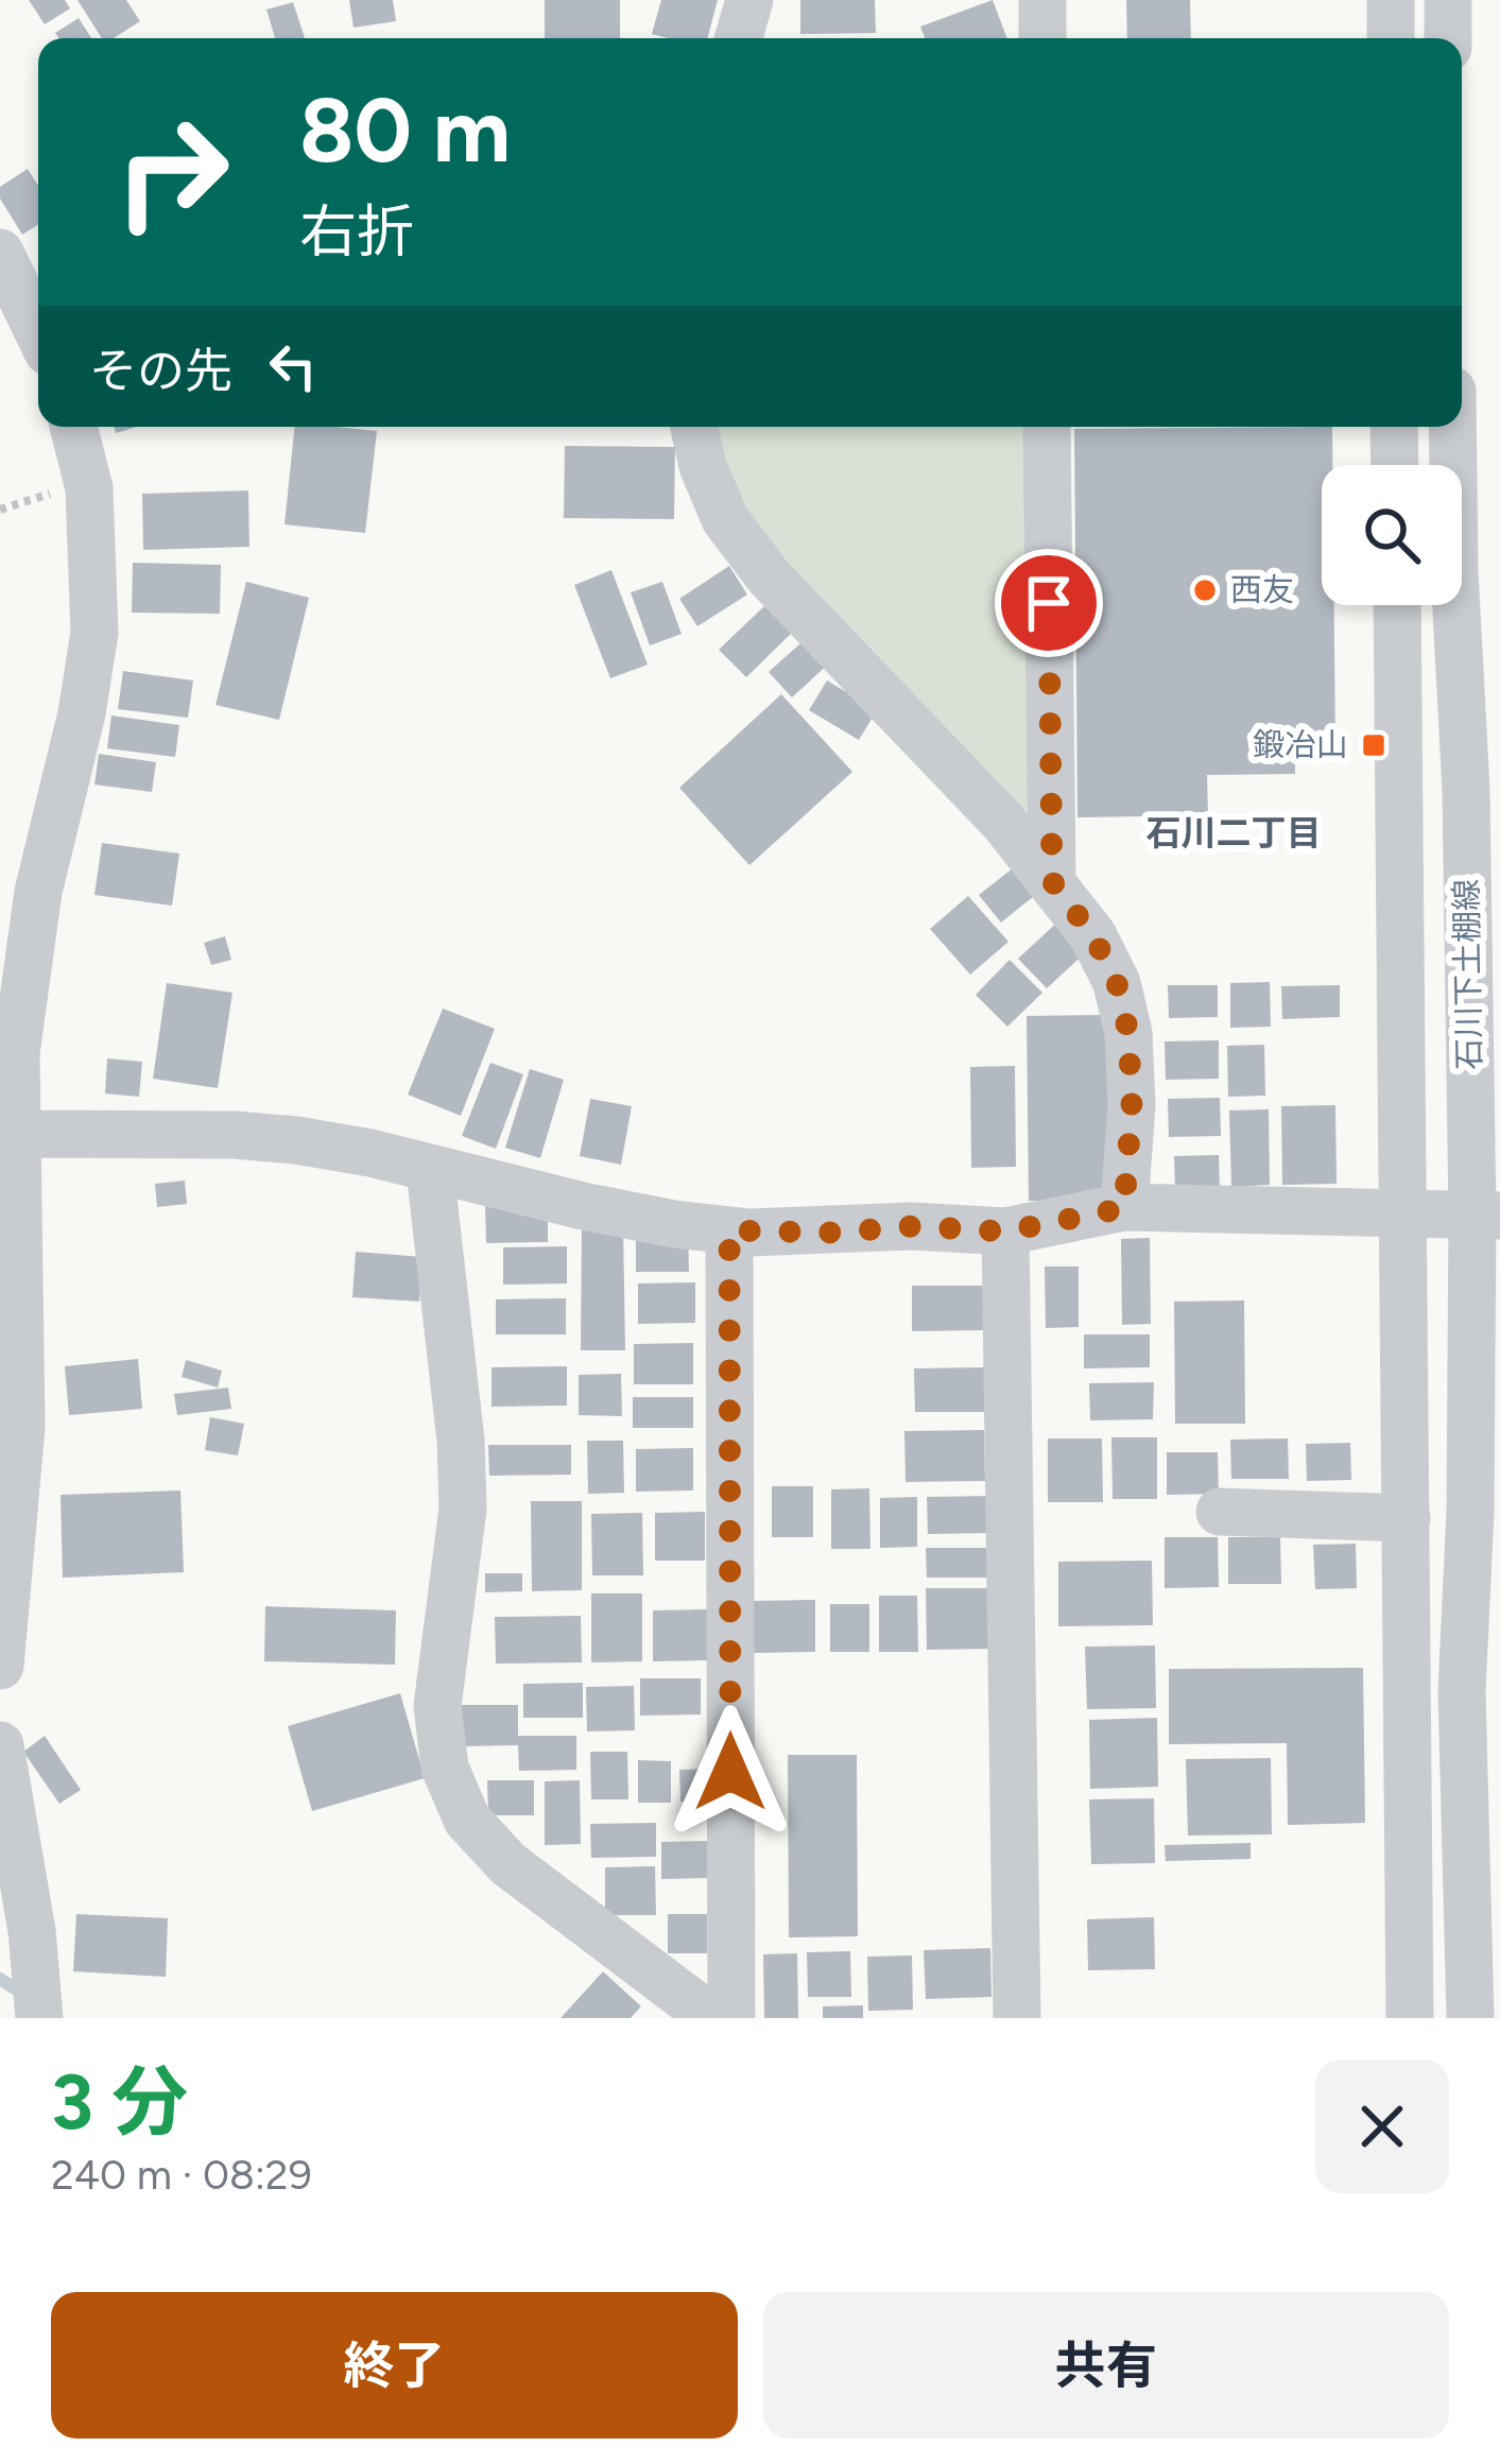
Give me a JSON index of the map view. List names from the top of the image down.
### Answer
{
  "streets": {
    "street": ["石川下土棚線"]
  },
  "districts": ["石川二丁目"],
  "places": {
    "other": ["西友"],
    "transit": ["鍛冶山"]
  },
  "page": {
    "turn": ["80 m", "右折"],
    "then": "その先",
    "heading": ["3 分", "240 m · 08:29"],
    "buttons": ["終了", "共有"]
  }
}
